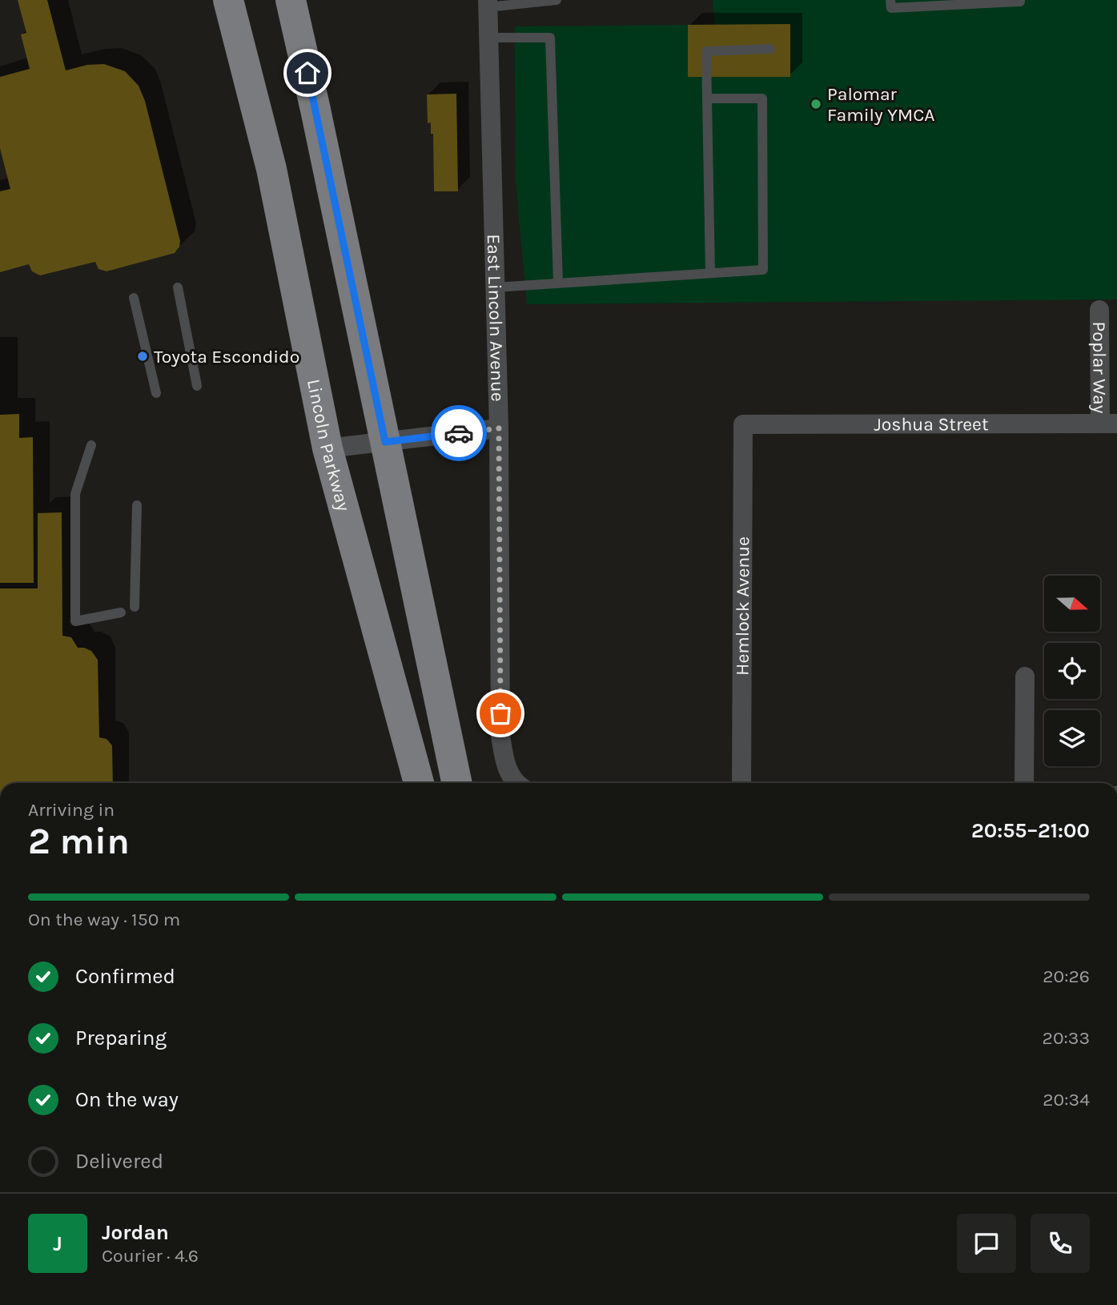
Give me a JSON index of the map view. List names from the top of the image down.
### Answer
{
  "streets": {
    "main road": ["Lincoln Parkway"],
    "street": [
      "East Lincoln Avenue",
      "Poplar Way",
      "Joshua Street",
      "Hemlock Avenue"
    ]
  },
  "crossings": [
    ["Poplar Way", "Joshua Street"],
    ["Joshua Street", "Hemlock Avenue"]
  ],
  "places": ["Palomar Family YMCA", "Toyota Escondido"],
  "north": "right",
  "page": {
    "heading": ["2 min", "Arriving in", "20:55–21:00"],
    "panel": ["Jordan", "Courier · 4.6"],
    "bar": "On the way · 150 m",
    "list": [
      ["Confirmed", "20:26"],
      ["Preparing", "20:33"],
      ["On the way", "20:34"],
      "Delivered"
    ],
    "round": "J"
  }
}
